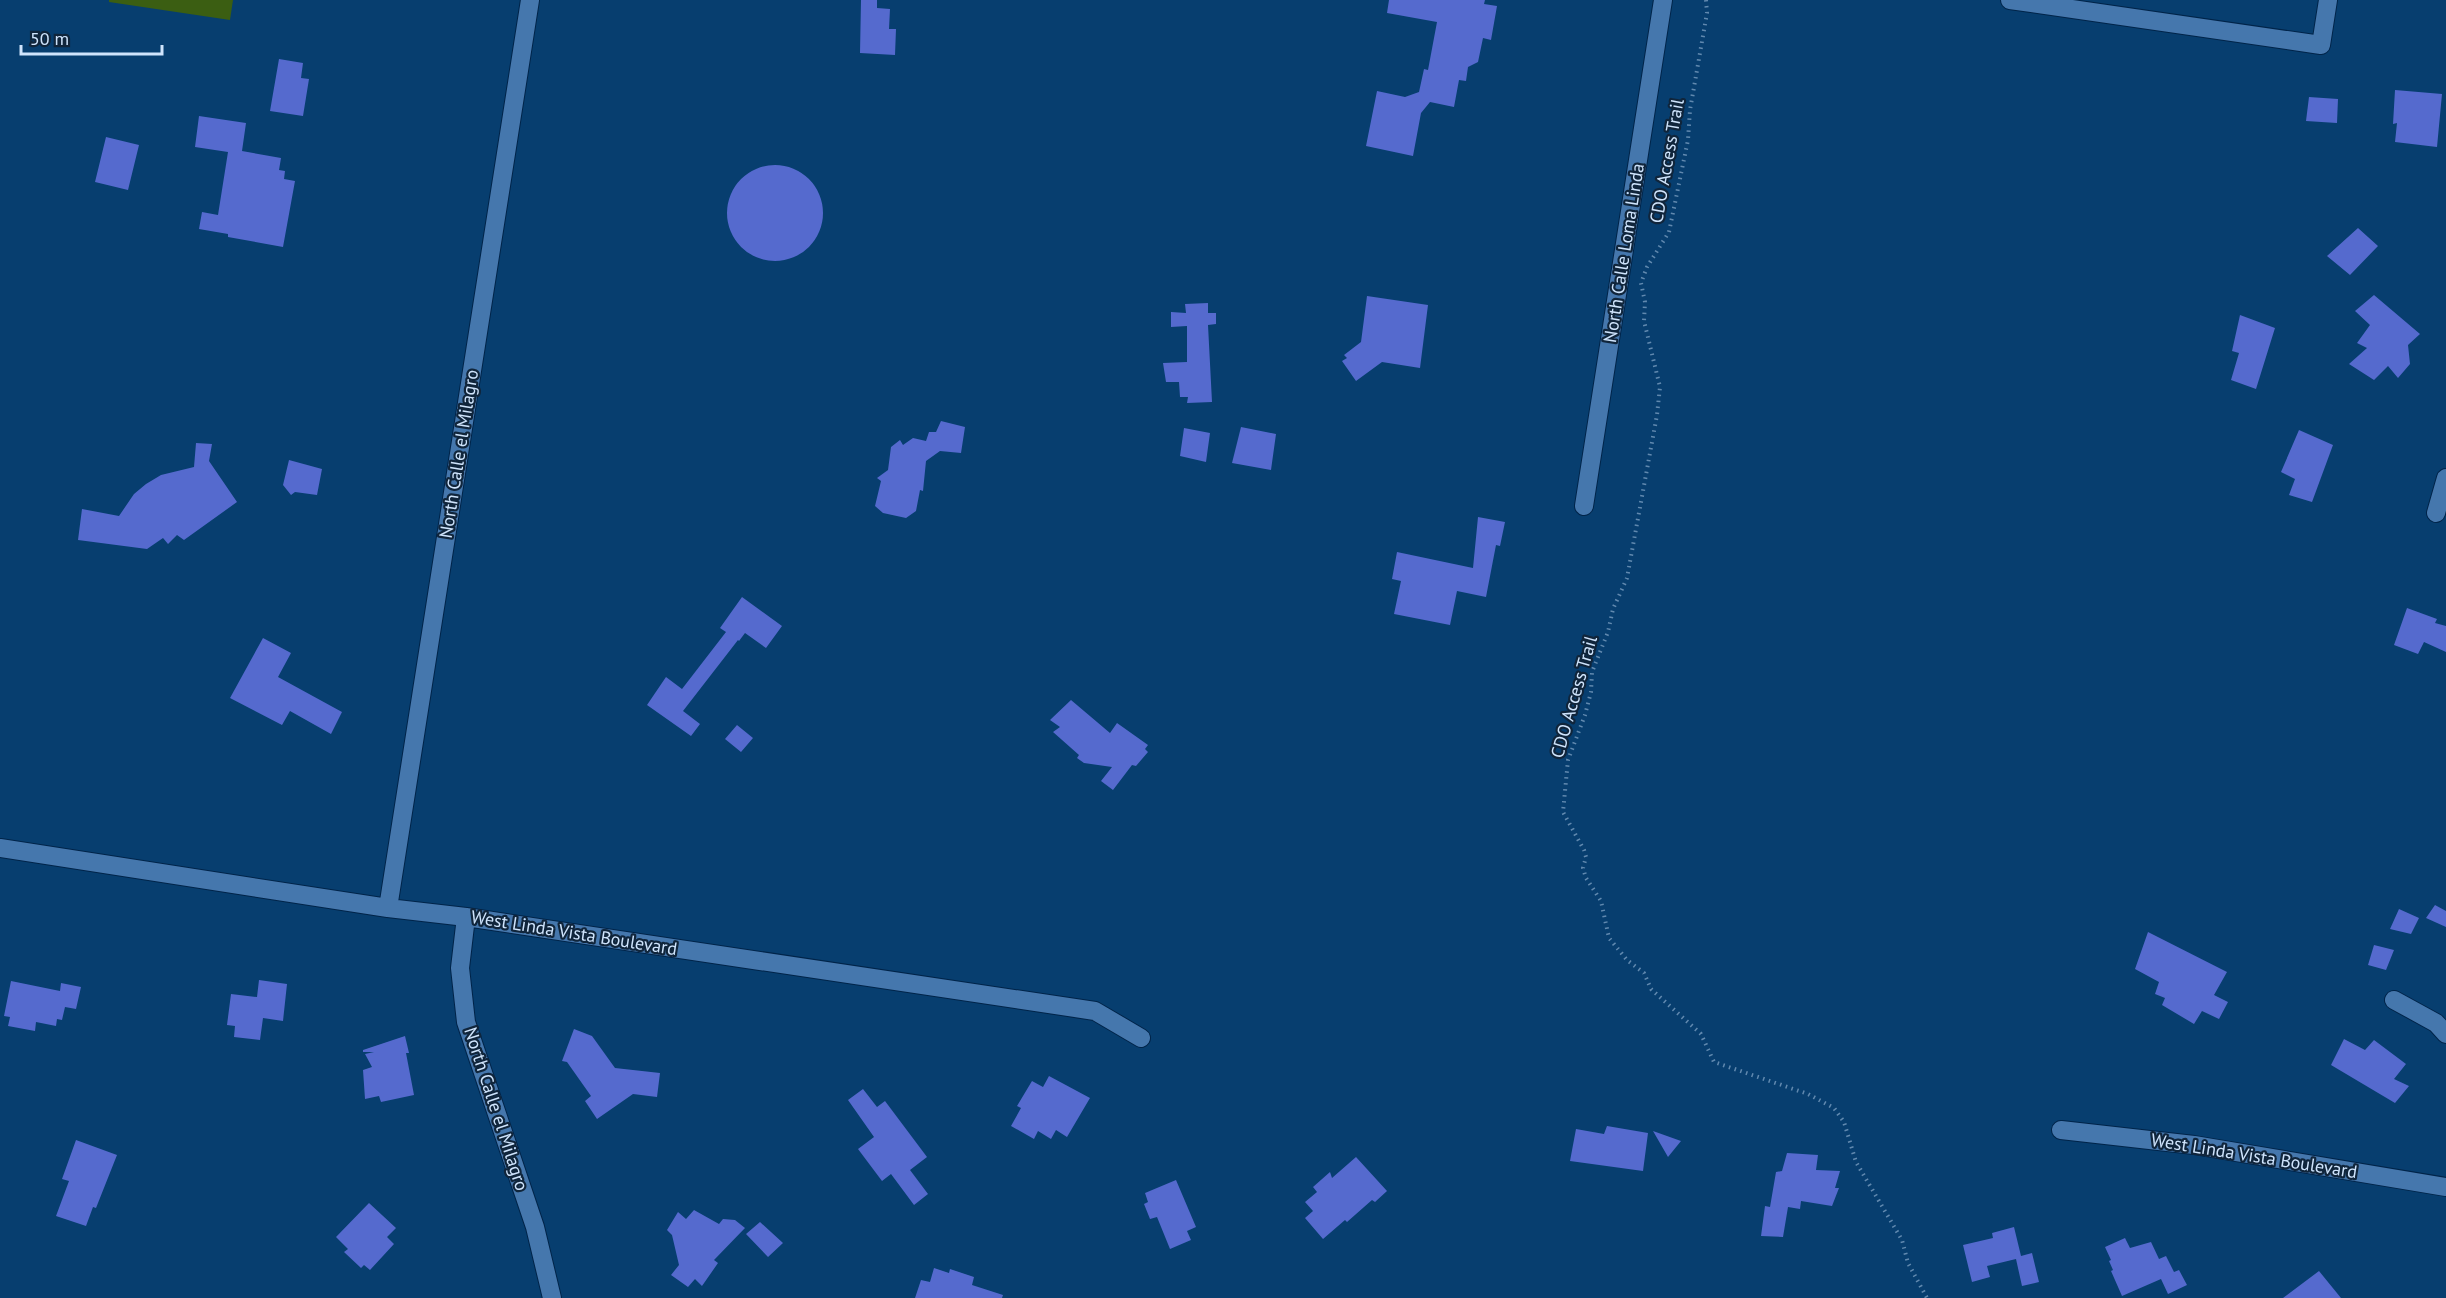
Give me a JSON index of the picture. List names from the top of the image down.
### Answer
{
  "streets": {
    "street": ["North Calle Loma Linda", "North Calle el Milagro", "West Linda Vista Boulevard"],
    "path": ["CDO Access Trail"]
  },
  "crossings": [
    ["North Calle el Milagro", "West Linda Vista Boulevard"]
  ],
  "scale_bar": "50 m"
}
